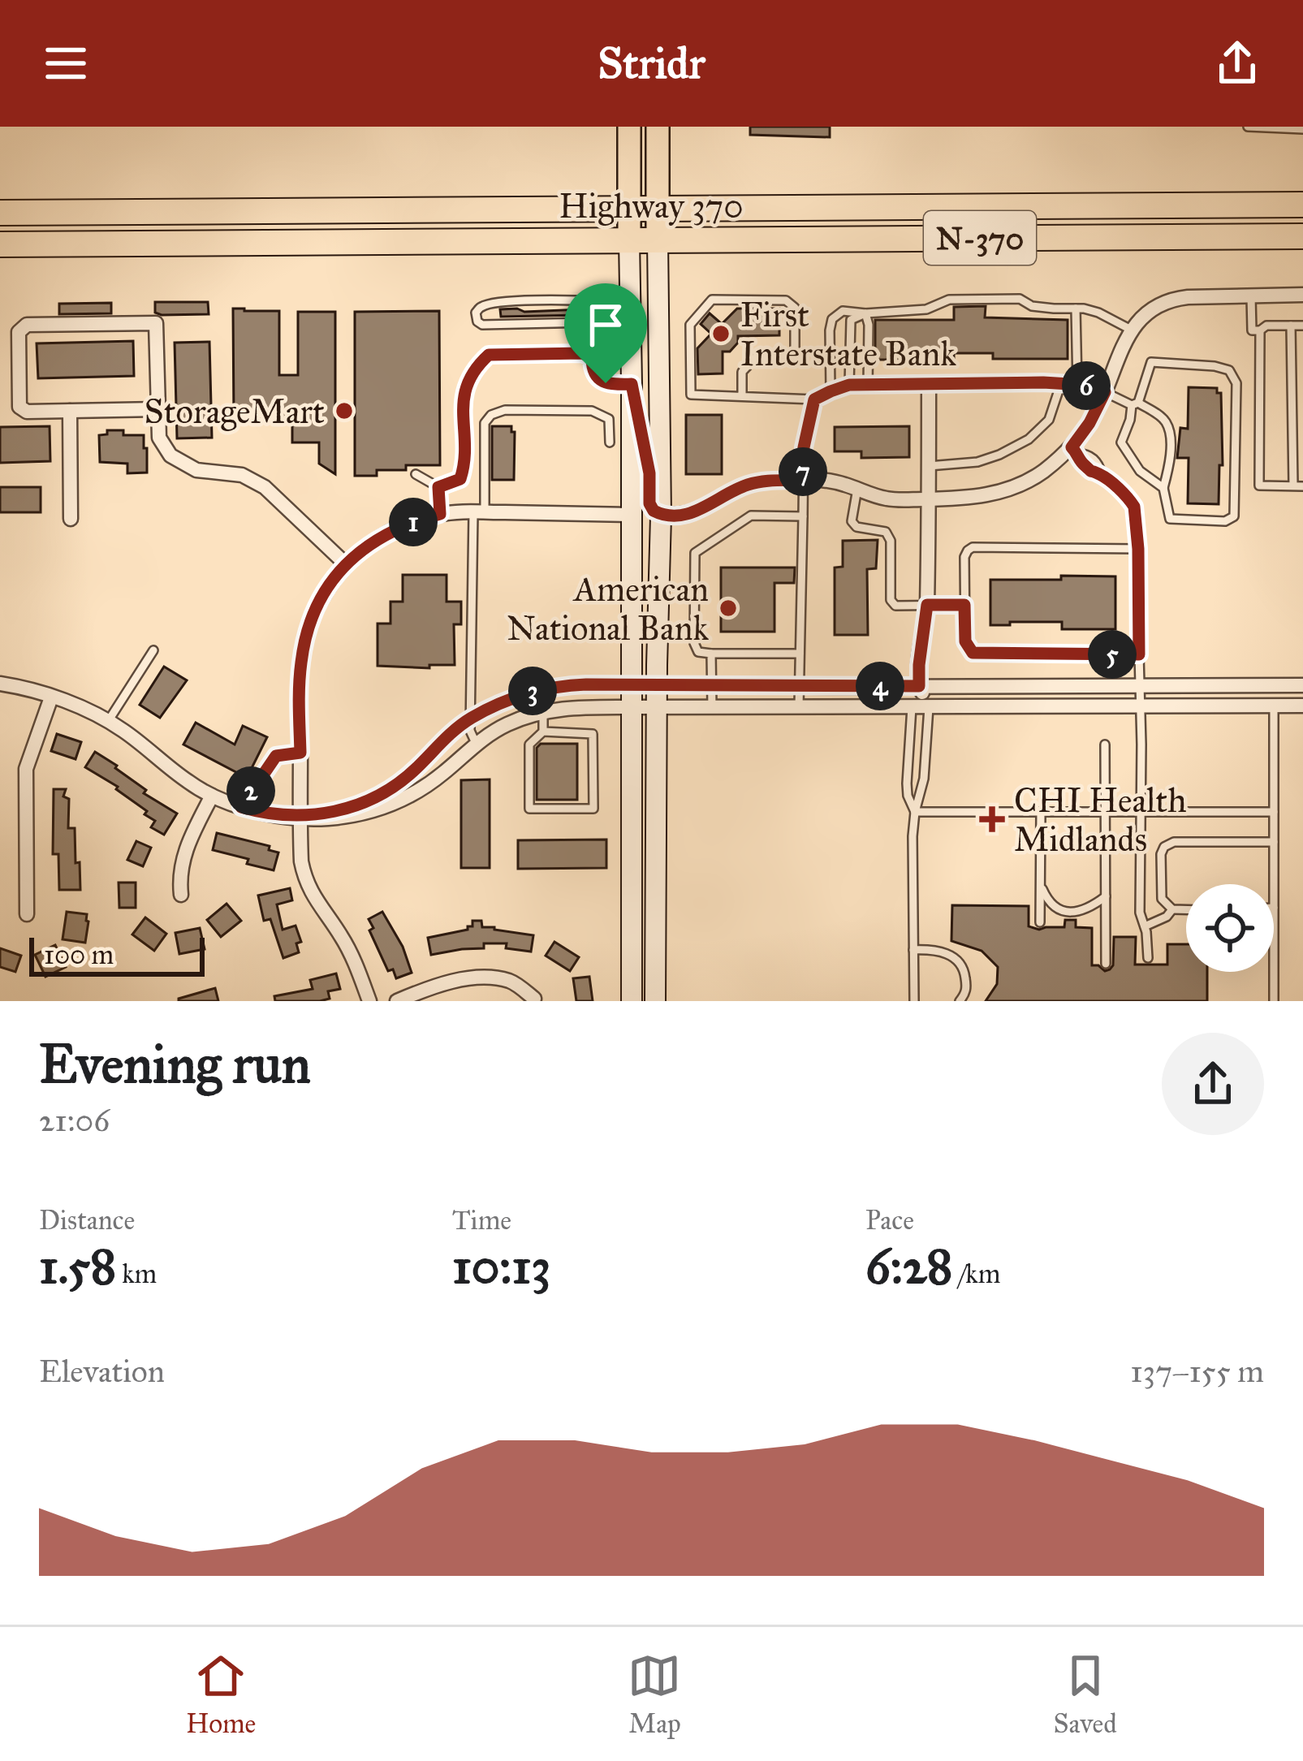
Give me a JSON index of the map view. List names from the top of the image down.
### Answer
{
  "streets": {
    "highway": ["Highway 370", "N-370"]
  },
  "places": {
    "other": ["First Interstate Bank", "StorageMart", "American National Bank"],
    "health": ["CHI Health Midlands"]
  },
  "scale_bar": "100 m",
  "page": {
    "header": "Stridr",
    "pins": [
      "6",
      "7",
      "1",
      "5",
      "4",
      "3",
      "2"
    ],
    "scale": "100 m",
    "heading": ["Evening run", "21:06"],
    "stats": [
      ["Distance", "1.58 km"],
      ["Time", "10:13"],
      ["Pace", "6:28 /km"]
    ],
    "chart": ["Elevation", "137–155 m"],
    "tabs": ["Home", "Map", "Saved"]
  }
}
